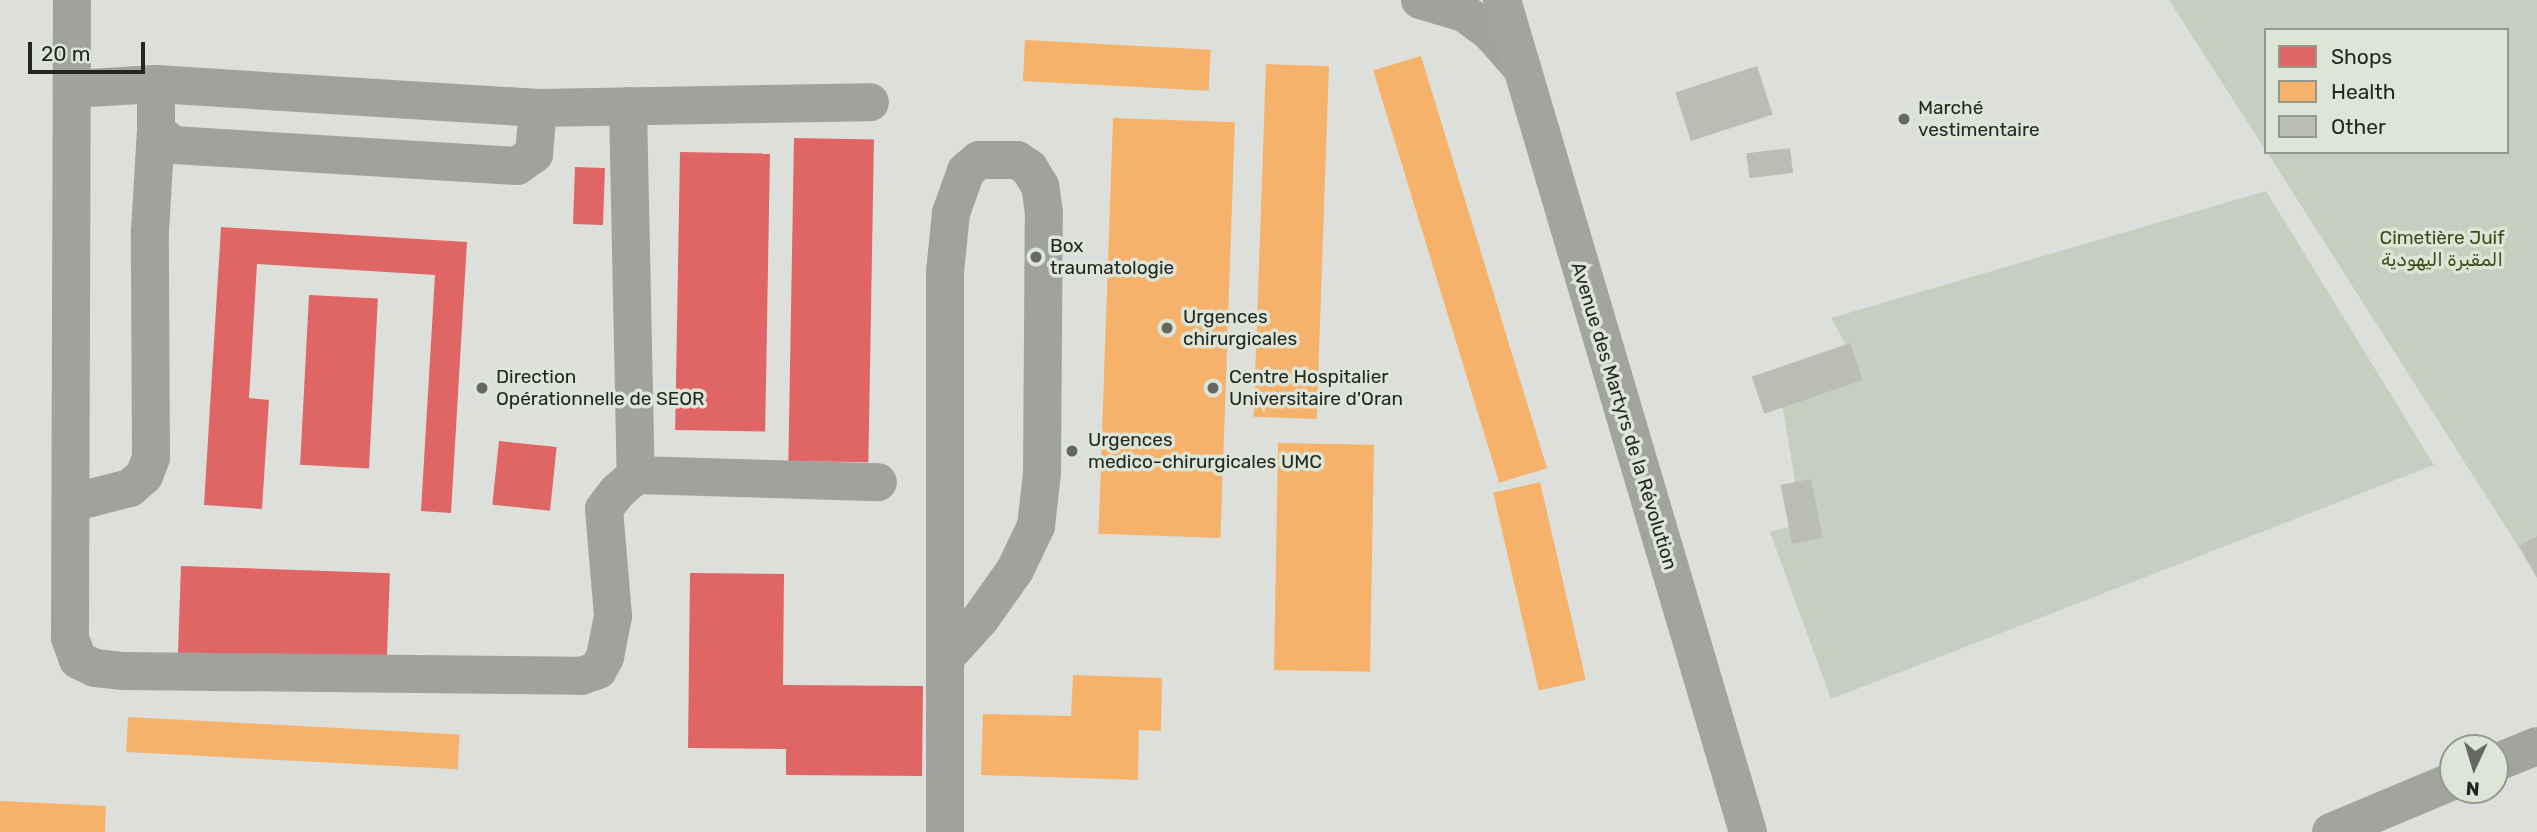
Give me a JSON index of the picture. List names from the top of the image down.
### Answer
{
  "streets": {
    "main road": ["Avenue des Martyrs de la Révolution"]
  },
  "parks": ["Cimetière Juif المقبرة اليهودية"],
  "places": [
    "Marché vestimentaire",
    "Box traumatologie",
    "Urgences chirurgicales",
    "Direction Opérationnelle de SEOR",
    "Centre Hospitalier Universitaire d'Oran",
    "Urgences medico-chirurgicales UMC"
  ],
  "legend": ["Shops", "Health", "Other"],
  "scale_bar": "20 m",
  "north": "bottom"
}
